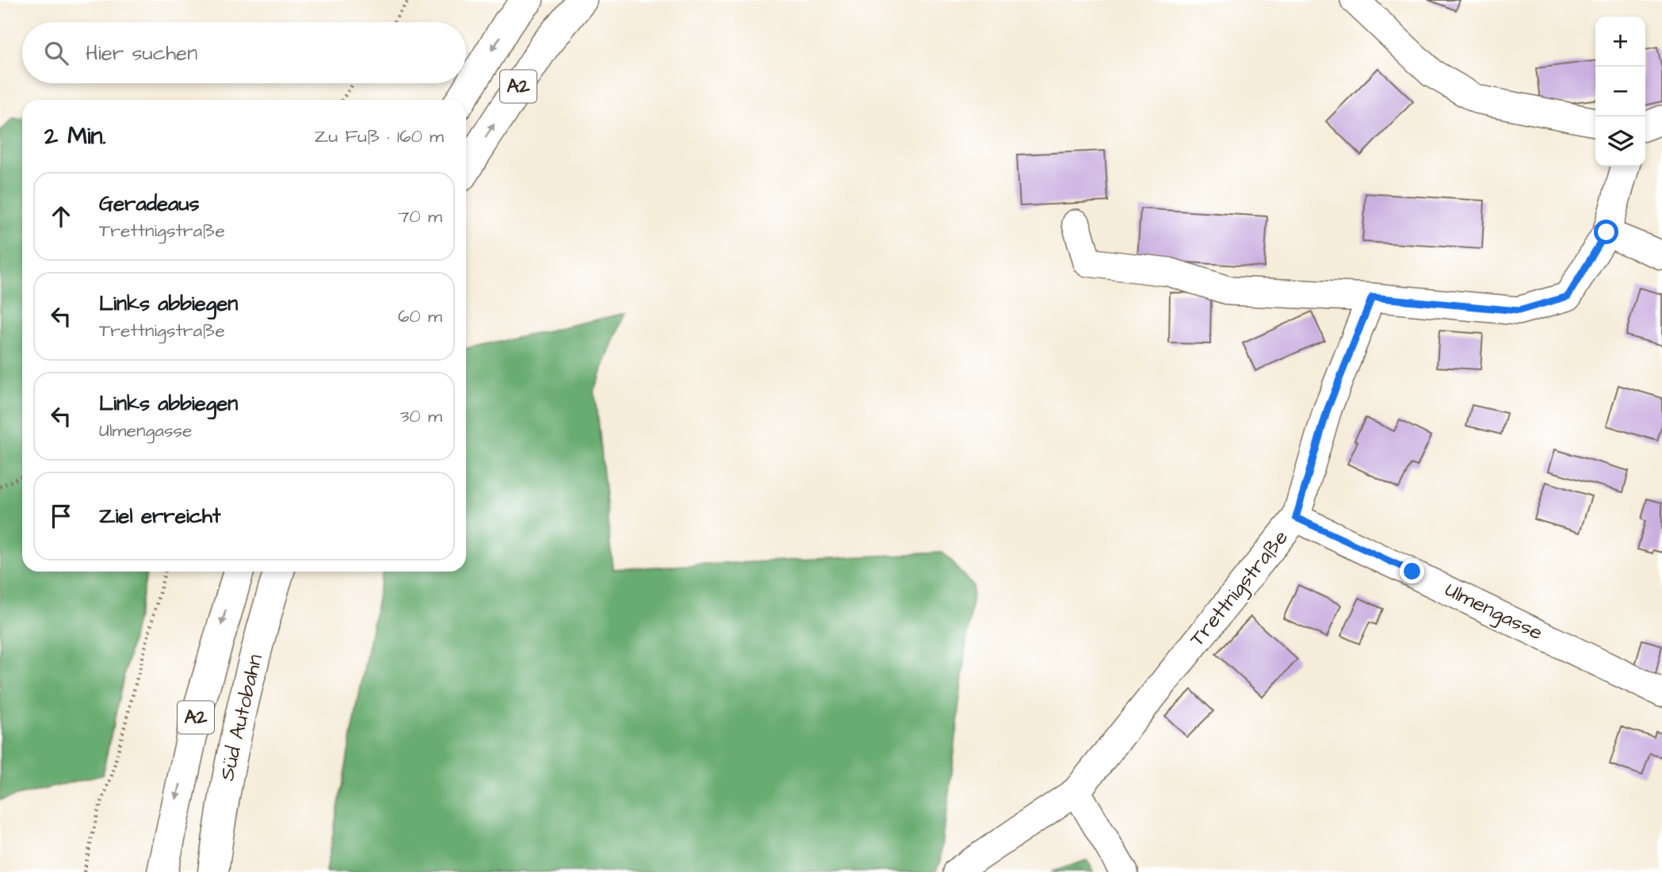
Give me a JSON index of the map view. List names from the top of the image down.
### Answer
{
  "streets": {
    "highway": ["A2", "Süd Autobahn"],
    "street": ["Trettnigstraße", "Ulmengasse"]
  },
  "crossings": [
    ["Trettnigstraße", "Ulmengasse"]
  ],
  "page": {
    "map_buttons": ["+", "−"],
    "search": "Hier suchen",
    "heading": ["2 Min.", "Zu Fuß · 160 m"],
    "list": [
      ["Geradeaus", "Trettnigstraße", "70 m"],
      ["Links abbiegen", "Trettnigstraße", "60 m"],
      ["Links abbiegen", "Ulmengasse", "30 m"],
      "Ziel erreicht"
    ]
  }
}
